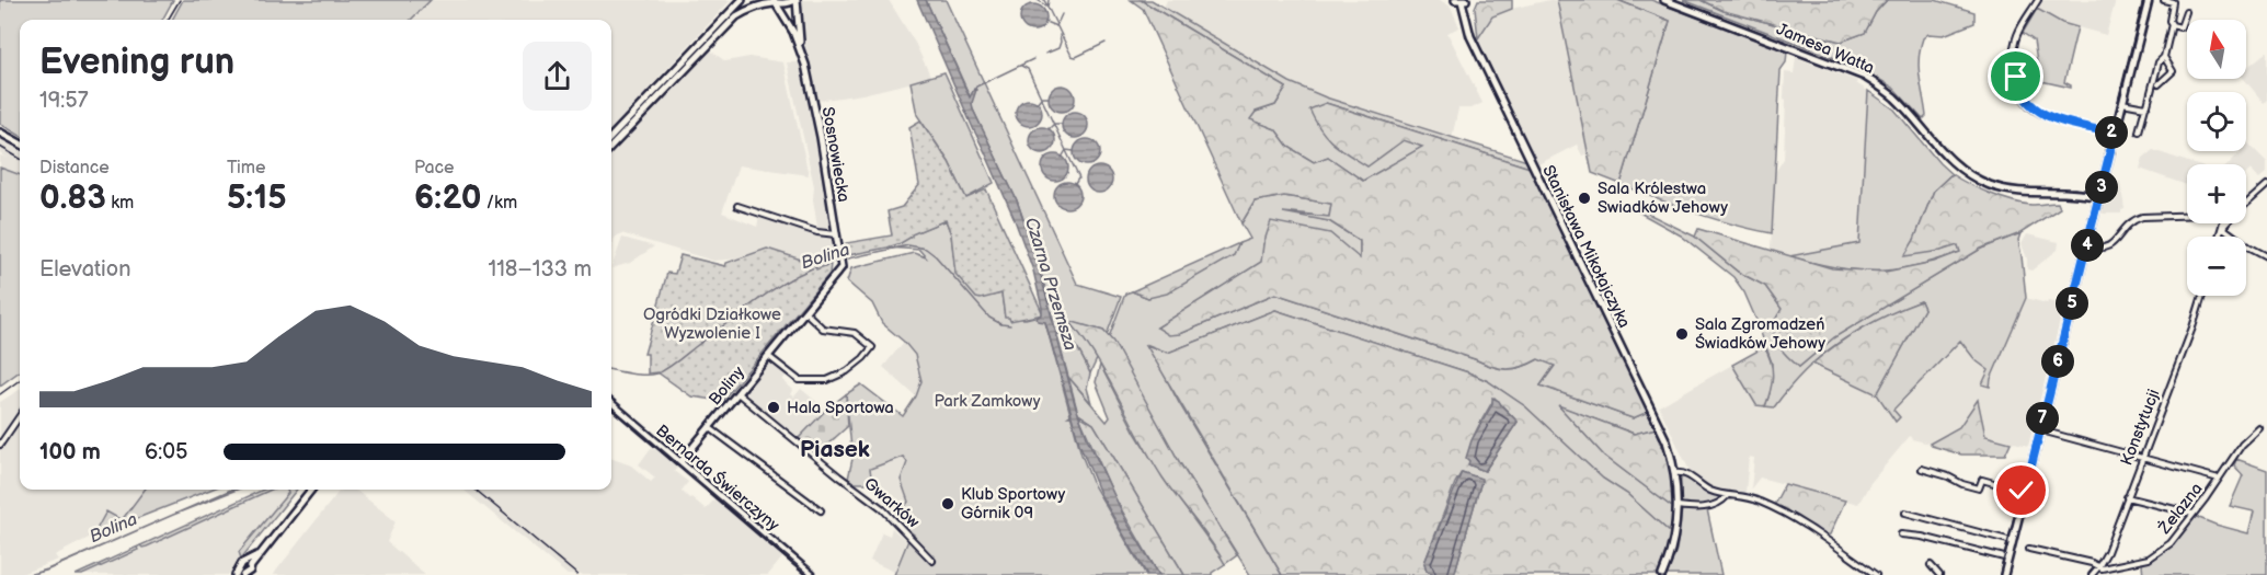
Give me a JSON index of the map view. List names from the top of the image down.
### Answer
{
  "streets": {
    "street": [
      "Jamesa Watta",
      "Sosnowiecka",
      "Stanisława Mikołajczyka",
      "Boliny",
      "Konstytucji",
      "Bernarda Świerczyny",
      "Gwarków",
      "Żelazna"
    ]
  },
  "crossings": [
    ["Sosnowiecka", "Boliny"],
    ["Boliny", "Bernarda Świerczyny"],
    ["Boliny", "Gwarków"],
    ["Konstytucji", "Żelazna"]
  ],
  "districts": ["Piasek"],
  "water": ["Bolina", "Czarna Przemsza"],
  "parks": ["Ogródki Działkowe Wyzwolenie I", "Park Zamkowy"],
  "places": [
    "Sala Królestwa Swiadków Jehowy",
    "Sala Zgromadzeń Świadków Jehowy",
    "Hala Sportowa",
    "Klub Sportowy Górnik 09"
  ],
  "north": "top",
  "page": {
    "map_buttons": ["+", "−"],
    "heading": ["Evening run", "19:57"],
    "pins": [
      "2",
      "3",
      "4",
      "5",
      "6",
      "7"
    ],
    "stats": [
      ["Distance", "0.83 km"],
      ["Time", "5:15"],
      ["Pace", "6:20 /km"]
    ],
    "chart": ["Elevation", "118–133 m"],
    "list": [
      {
        "name": "100 m",
        "note": "6:05"
      }
    ]
  }
}
